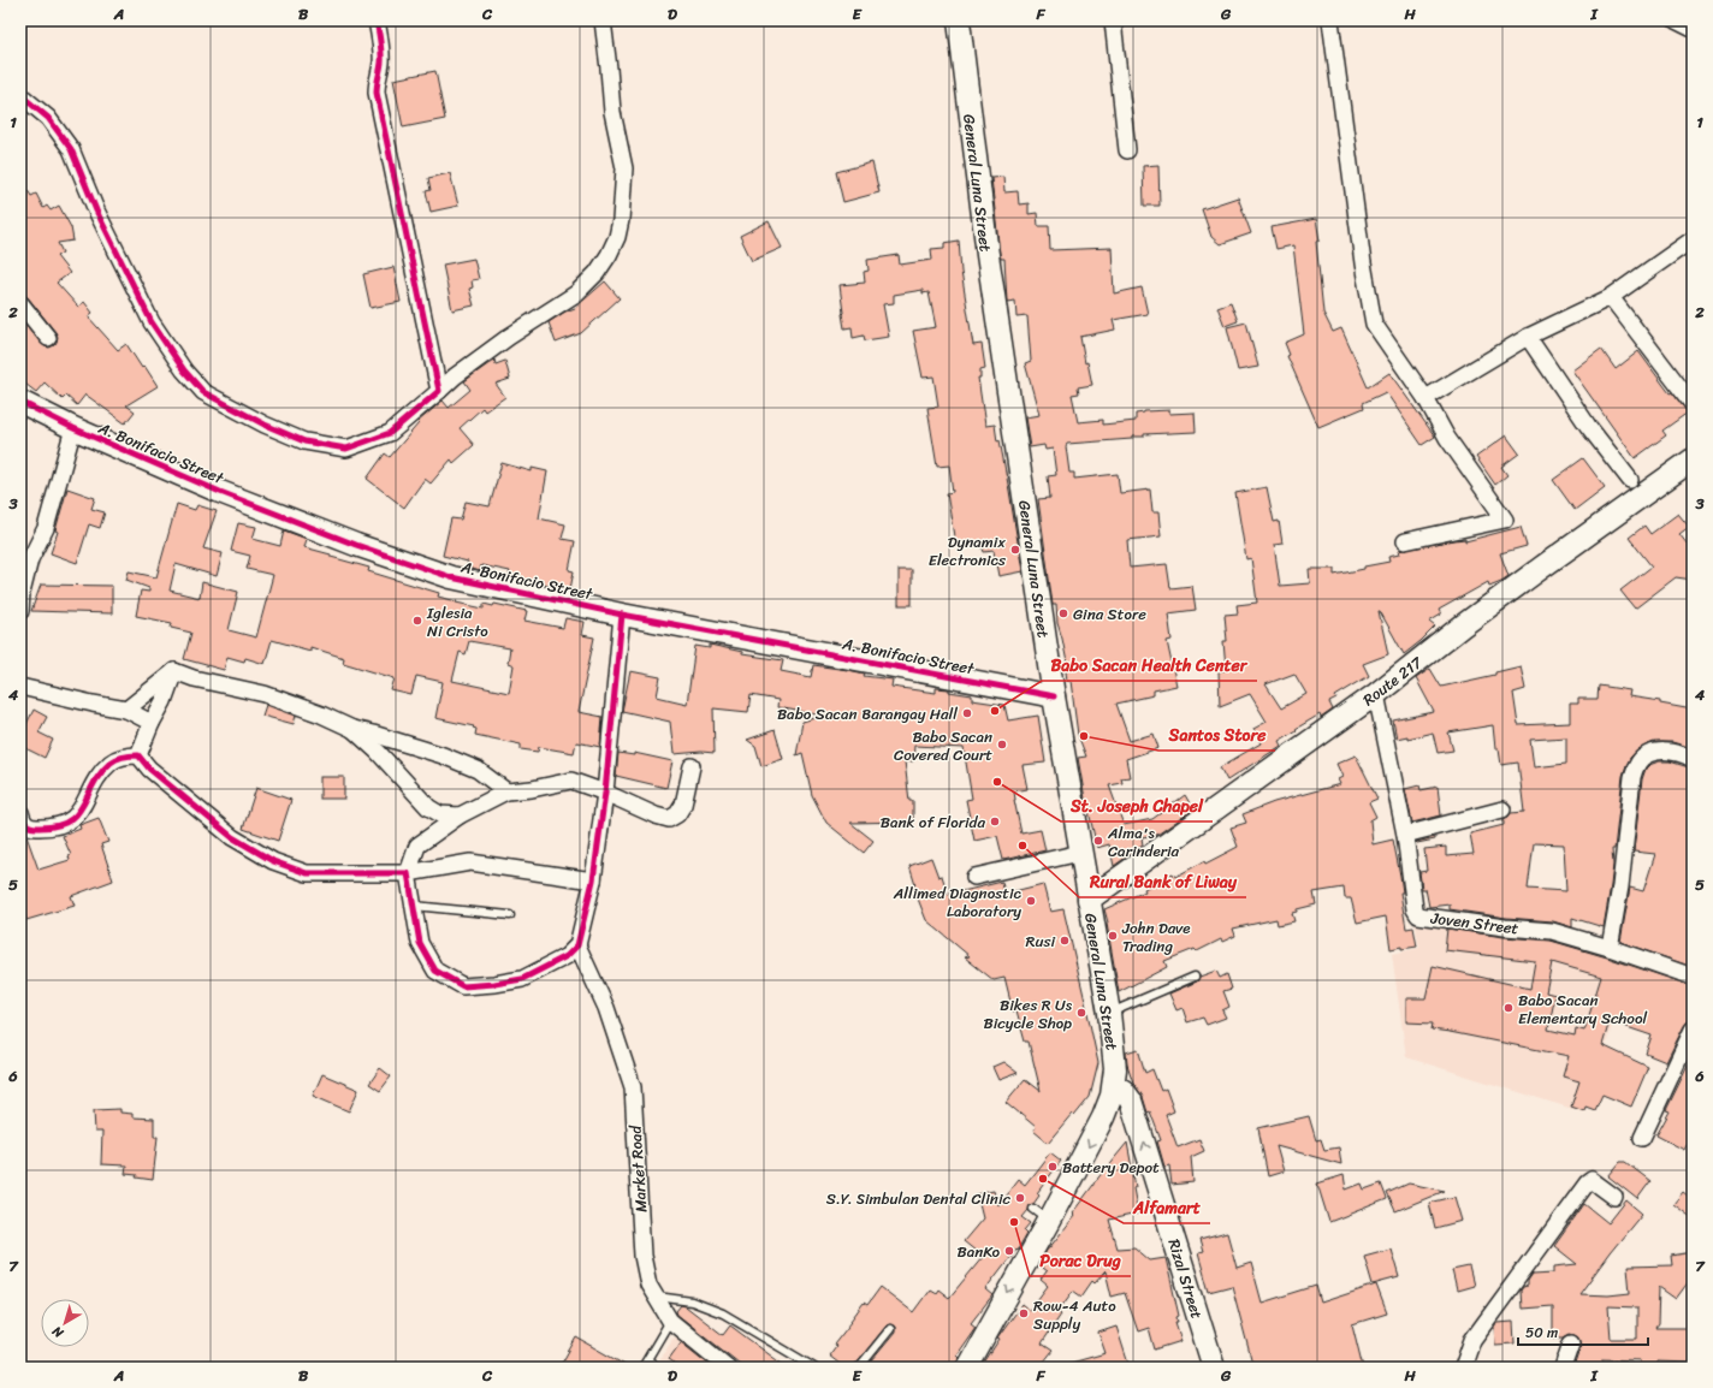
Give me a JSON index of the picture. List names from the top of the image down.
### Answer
{
  "streets": {
    "main road": [
      "General Luna Street",
      "A. Bonifacio Street",
      "Route 217",
      "Rizal Street"
    ],
    "street": ["Joven Street", "Market Road"]
  },
  "crossings": [
    ["General Luna Street", "A. Bonifacio Street"],
    ["General Luna Street", "Route 217"],
    ["General Luna Street", "Rizal Street"],
    ["Route 217", "Joven Street"]
  ],
  "one_way": ["Rizal Street"],
  "places": [
    "Dynamix Electronics",
    "Gina Store",
    "Iglesia Ni Cristo",
    "Babo Sacan Health Center",
    "Babo Sacan Barangay Hall",
    "Santos Store",
    "Babo Sacan Covered Court",
    "St. Joseph Chapel",
    "Bank of Florida",
    "Alma's Carinderia",
    "Rural Bank of Liway",
    "Allimed Diagnostic Laboratory",
    "John Dave Trading",
    "Rusi",
    "Babo Sacan Elementary School",
    "Bikes R Us Bicycle Shop",
    "Battery Depot",
    "Alfamart",
    "S.Y. Simbulan Dental Clinic",
    "Porac Drug",
    "BanKo",
    "Row-4 Auto Supply"
  ],
  "scale_bar": "50 m",
  "north": "bottom left",
  "grid": {
    "columns": [
      "A",
      "B",
      "C",
      "D",
      "E",
      "F",
      "G",
      "H",
      "I"
    ],
    "rows": [
      "1",
      "2",
      "3",
      "4",
      "5",
      "6",
      "7"
    ]
  }
}
